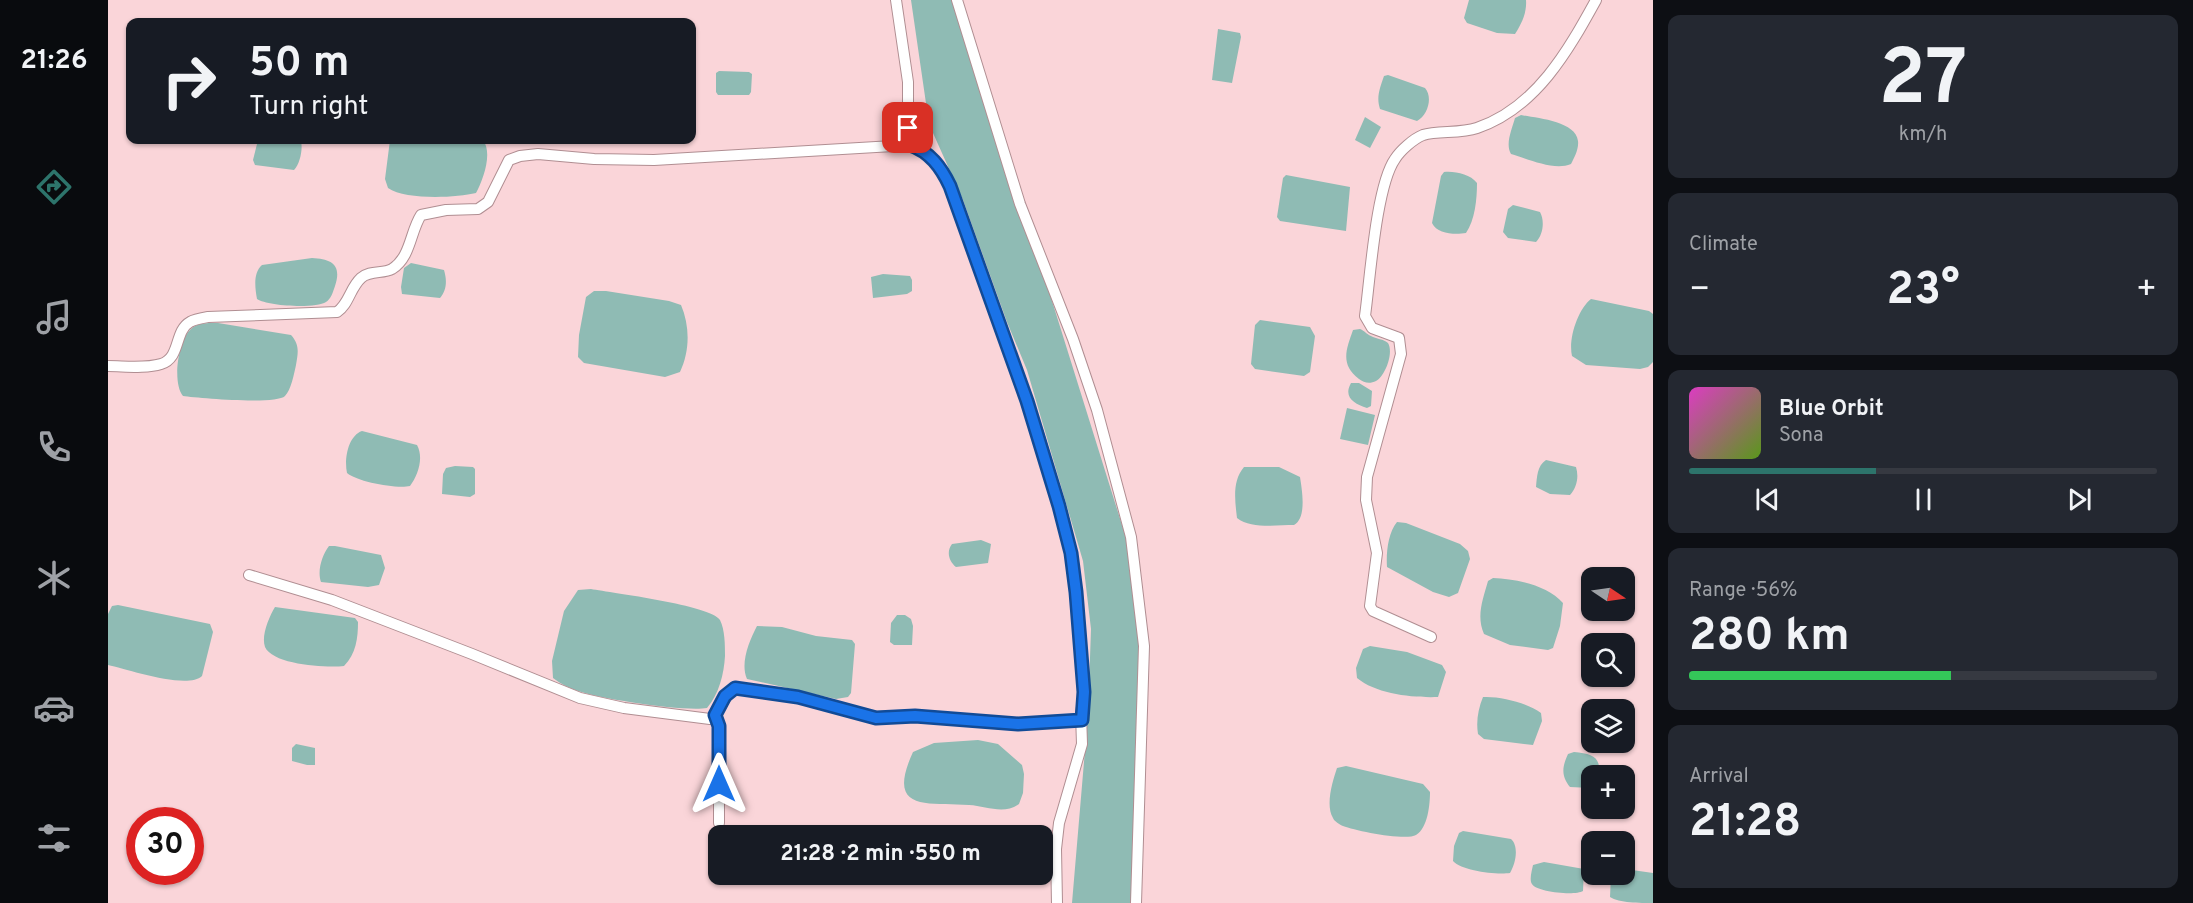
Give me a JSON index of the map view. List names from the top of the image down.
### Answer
{
  "north": "right",
  "page": {
    "tabs": "21:26",
    "tile": [
      ["27", "km/h"],
      "Climate",
      ["Range · 56%", "280 km"],
      ["Arrival", "21:28"]
    ],
    "turn": ["50 m", "Turn right"],
    "heat": ["−", "23°", "+"],
    "song": ["Blue Orbit", "Sona"],
    "map_buttons": ["+", "−"],
    "limit": "30",
    "trip": "21:28 · 2 min · 550 m"
  }
}
